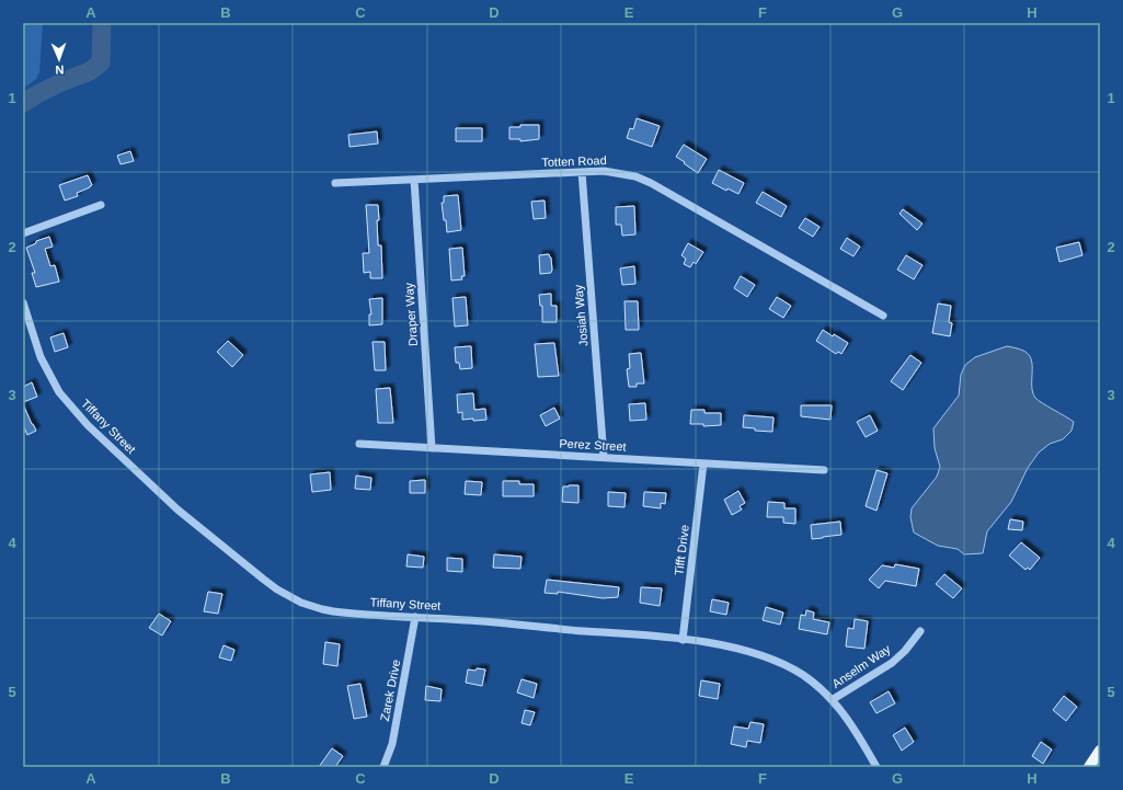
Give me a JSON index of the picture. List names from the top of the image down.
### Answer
{
  "streets": {
    "street": [
      "Totten Road",
      "Draper Way",
      "Josiah Way",
      "Tiffany Street",
      "Perez Street",
      "Tifft Drive",
      "Anselm Way",
      "Zarek Drive"
    ]
  },
  "crossings": [
    ["Totten Road", "Draper Way"],
    ["Totten Road", "Josiah Way"],
    ["Draper Way", "Perez Street"],
    ["Josiah Way", "Perez Street"],
    ["Tiffany Street", "Tifft Drive"],
    ["Tiffany Street", "Anselm Way"],
    ["Tiffany Street", "Zarek Drive"],
    ["Perez Street", "Tifft Drive"]
  ],
  "north": "bottom",
  "grid": {
    "columns": [
      "A",
      "B",
      "C",
      "D",
      "E",
      "F",
      "G",
      "H"
    ],
    "rows": [
      "1",
      "2",
      "3",
      "4",
      "5"
    ]
  }
}
